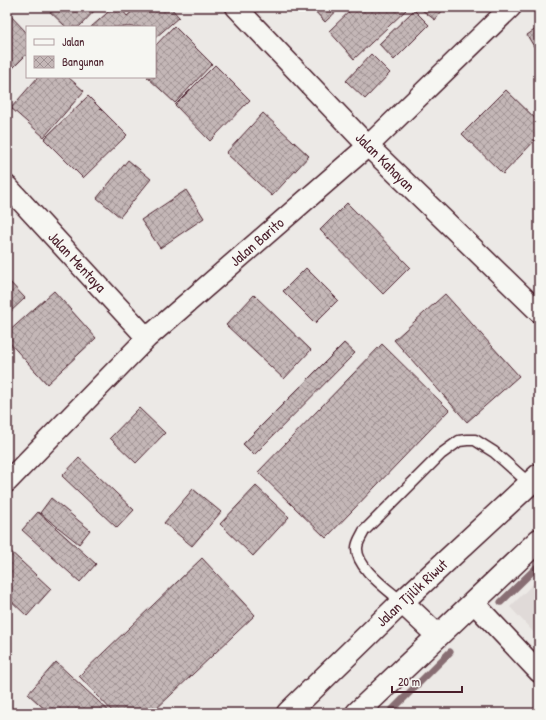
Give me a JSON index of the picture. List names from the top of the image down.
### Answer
{
  "streets": {
    "highway": ["Jalan Tjilik Riwut"],
    "street": ["Jalan Kahayan", "Jalan Barito", "Jalan Mentaya"]
  },
  "crossings": [
    ["Jalan Kahayan", "Jalan Barito"],
    ["Jalan Barito", "Jalan Mentaya"]
  ],
  "legend": ["Jalan", "Bangunan"],
  "scale_bar": "20 m"
}
